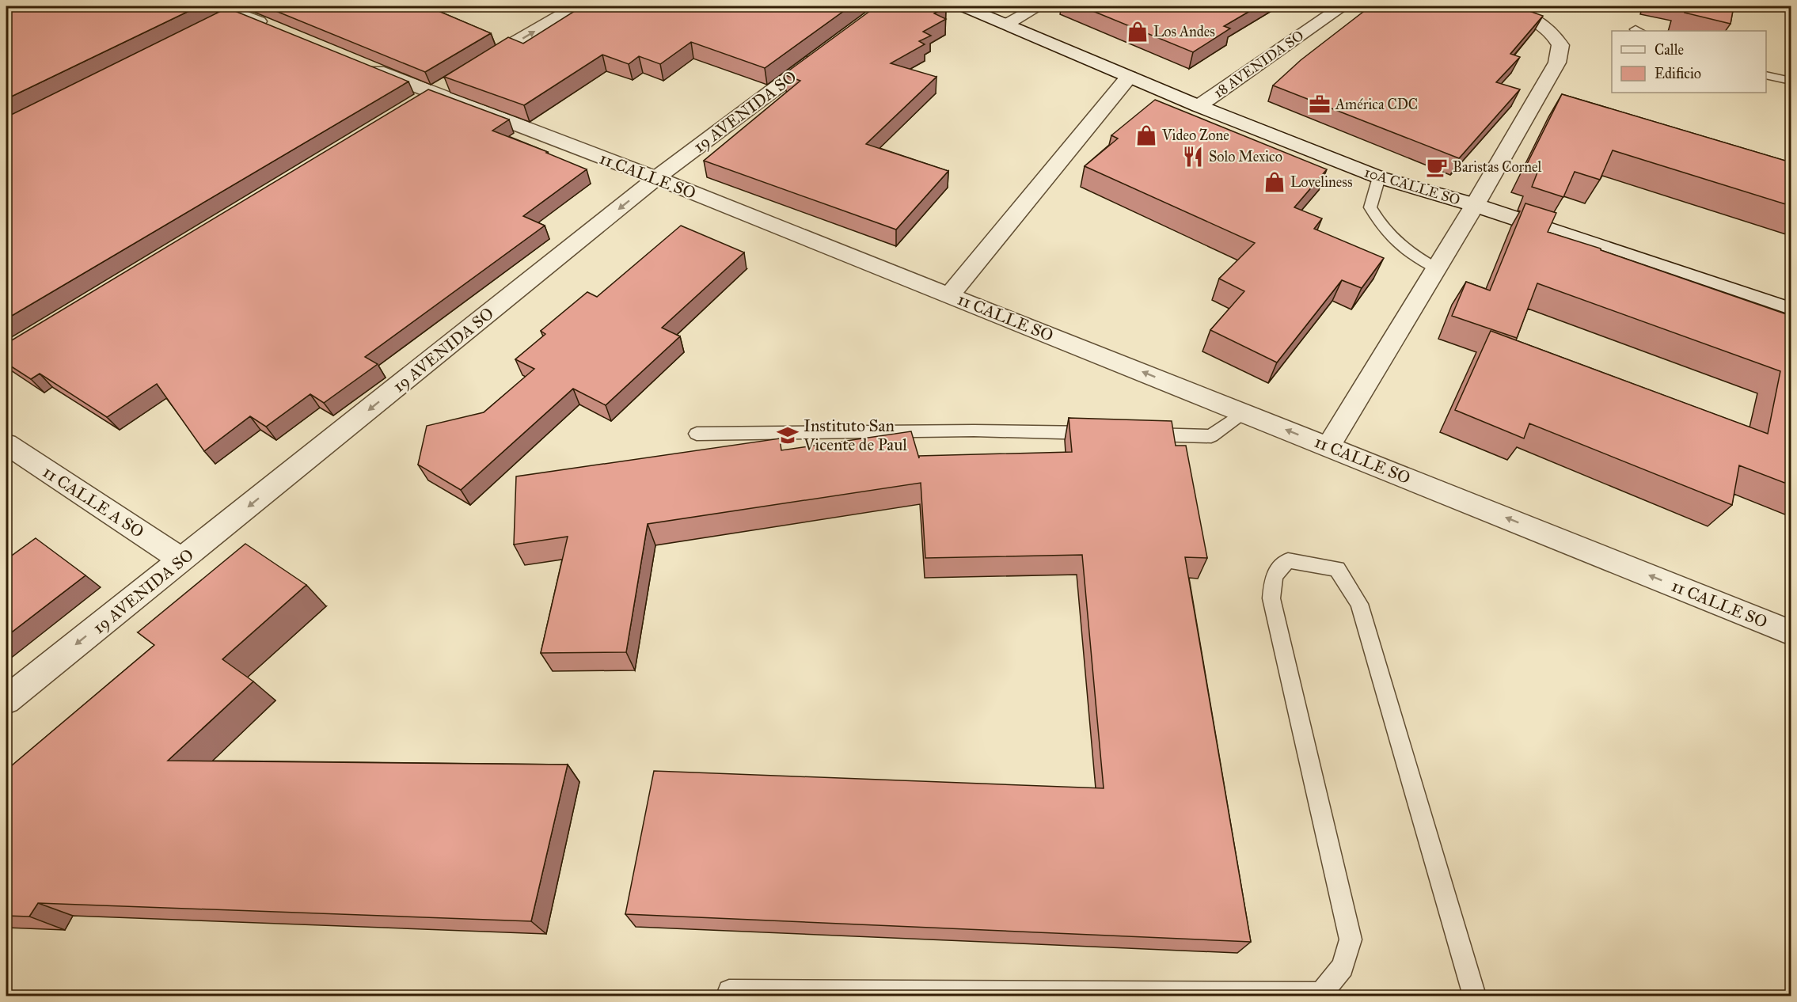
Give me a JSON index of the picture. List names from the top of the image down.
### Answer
{
  "streets": {
    "street": [
      "18 AVENIDA SO",
      "19 AVENIDA SO",
      "11 CALLE SO",
      "10A CALLE SO",
      "11 CALLE A SO"
    ]
  },
  "crossings": [
    ["18 AVENIDA SO", "10A CALLE SO"],
    ["19 AVENIDA SO", "11 CALLE SO"],
    ["19 AVENIDA SO", "11 CALLE A SO"]
  ],
  "one_way": ["19 AVENIDA SO", "11 CALLE SO"],
  "places": {
    "shop": ["Los Andes", "Video Zone", "Loveliness"],
    "office": ["América CDC"],
    "restaurant": ["Solo Mexico"],
    "cafe": ["Baristas Cornel"],
    "school or university": ["Instituto San Vicente de Paul"]
  },
  "legend": ["Calle", "Edificio"]
}
